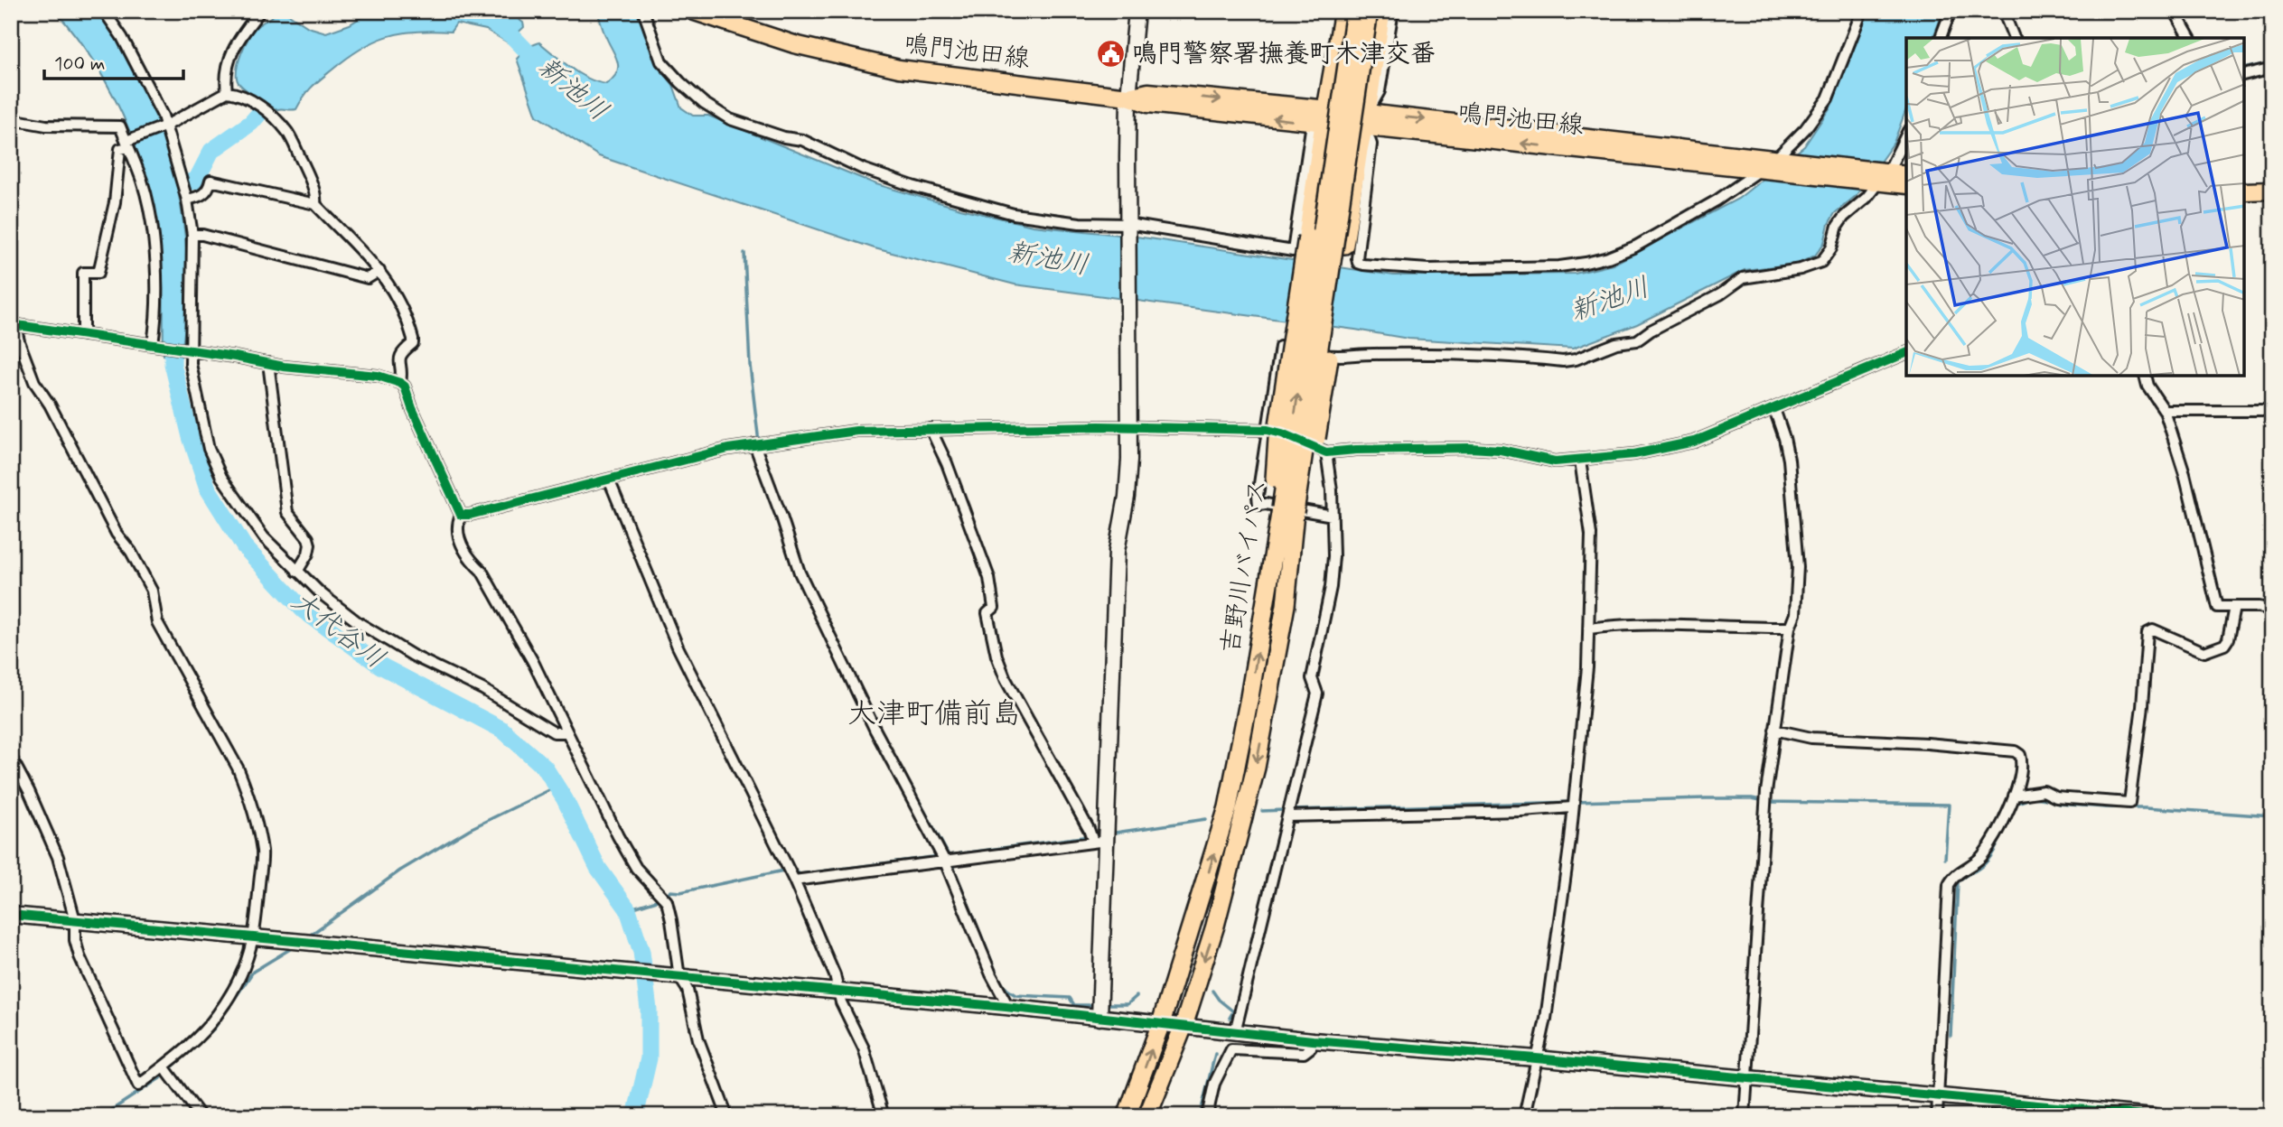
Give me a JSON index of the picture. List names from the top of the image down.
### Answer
{
  "streets": {
    "highway": ["吉野川バイパス"],
    "main road": ["鳴門池田線"]
  },
  "districts": ["大津町備前島"],
  "water": ["新池川", "大代谷川"],
  "places": {
    "public building": ["鳴門警察署撫養町木津交番"]
  },
  "scale_bar": "100 m"
}
